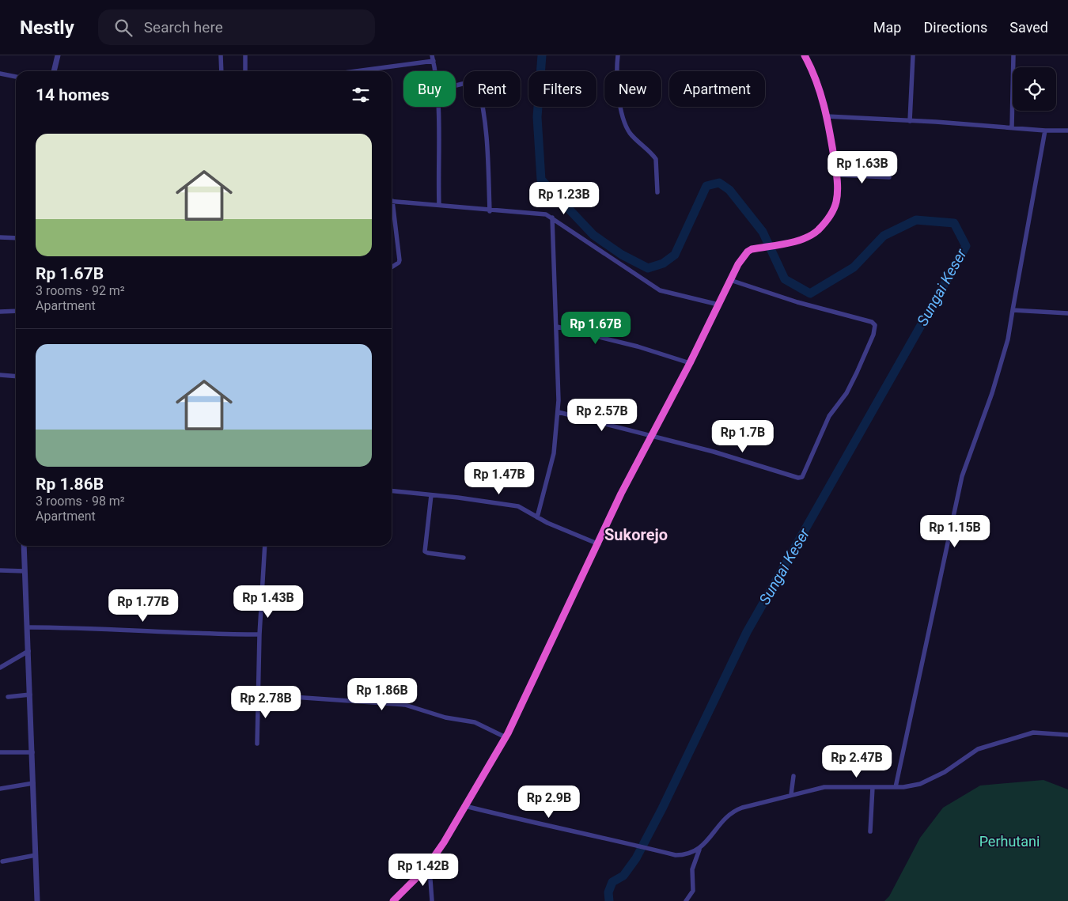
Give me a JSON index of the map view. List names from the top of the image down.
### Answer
{
  "districts": ["Sukorejo"],
  "water": ["Sungai Keser"],
  "parks": ["Perhutani"],
  "page": {
    "header": "Nestly",
    "search": "Search here",
    "nav": ["Map", "Directions", "Saved"],
    "chip": [
      "Buy",
      "Rent",
      "Filters",
      "New",
      "Apartment"
    ],
    "heading": "14 homes",
    "list": [
      {
        "name": "Rp 1.67B",
        "note": "3 rooms · 92 m² · Apartment"
      },
      {
        "name": "Rp 1.86B",
        "note": "3 rooms · 98 m² · Apartment"
      }
    ],
    "price": [
      "Rp 1.63B",
      "Rp 1.23B",
      "Rp 1.67B",
      "Rp 2.57B",
      "Rp 1.7B",
      "Rp 1.47B",
      "Rp 1.15B",
      "Rp 1.43B",
      "Rp 1.77B",
      "Rp 1.86B",
      "Rp 2.78B",
      "Rp 2.47B",
      "Rp 2.9B",
      "Rp 1.42B"
    ]
  }
}
